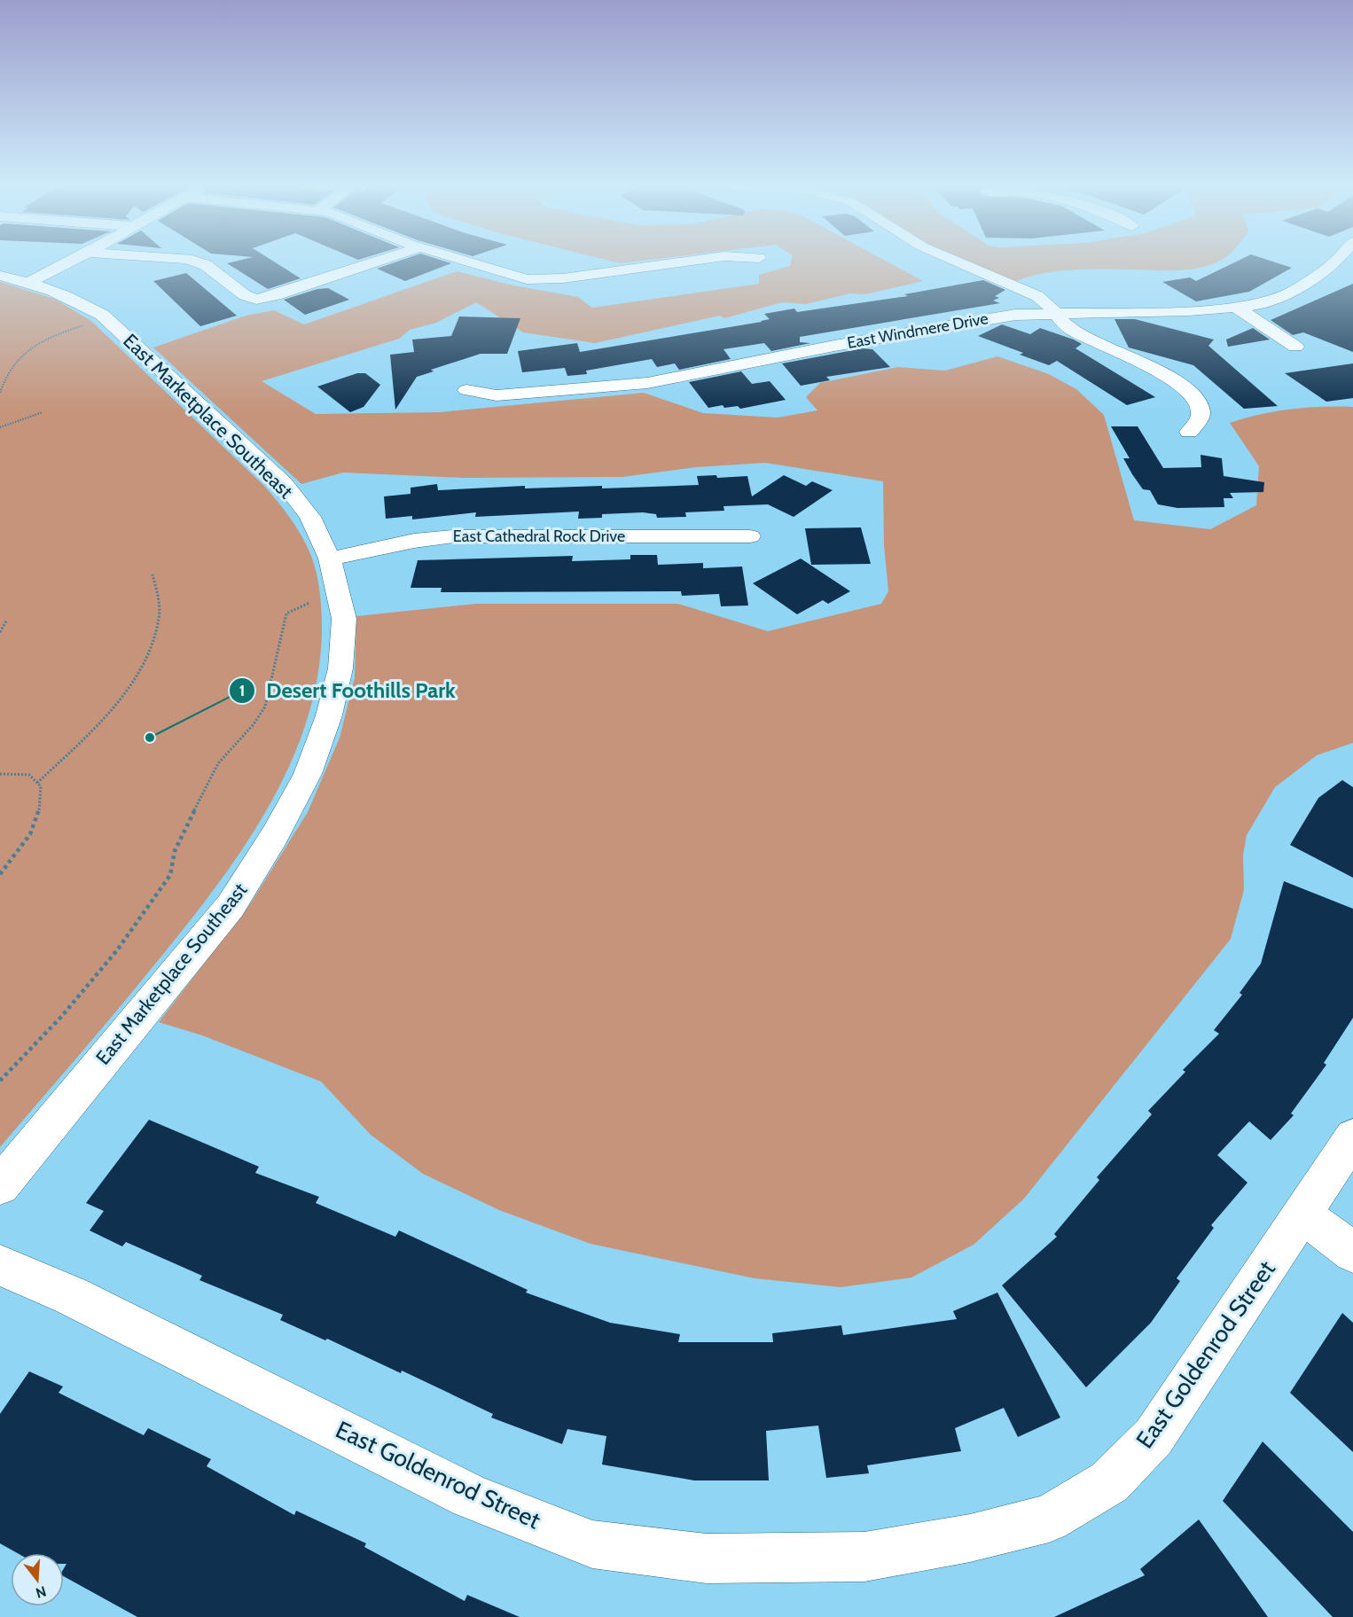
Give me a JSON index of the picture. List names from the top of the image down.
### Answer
{
  "streets": {
    "street": [
      "East Windmere Drive",
      "East Marketplace Southeast",
      "East Cathedral Rock Drive",
      "East Goldenrod Street"
    ]
  },
  "crossings": [
    ["East Marketplace Southeast", "East Cathedral Rock Drive"]
  ],
  "places": ["Desert Foothills Park"],
  "north": "bottom"
}
